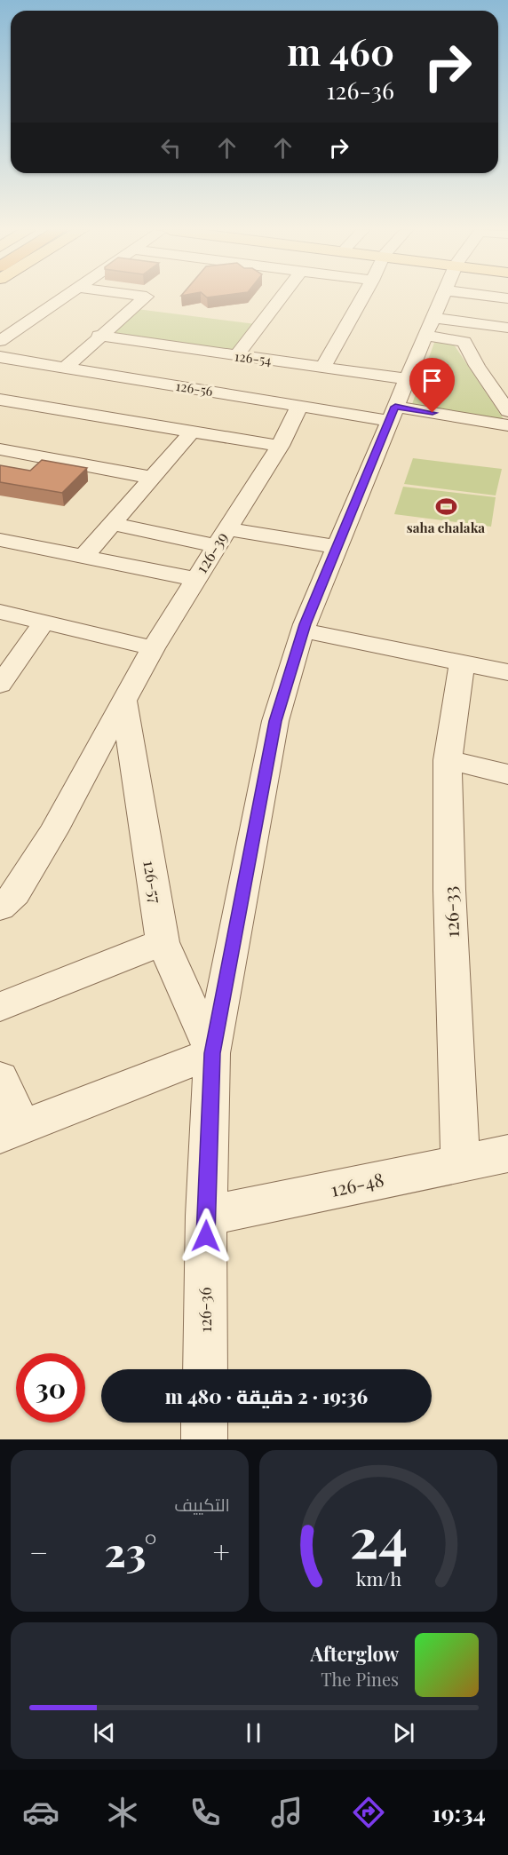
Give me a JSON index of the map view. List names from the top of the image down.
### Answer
{
  "streets": {
    "street": [
      "126-54",
      "126-56",
      "126-39",
      "126-57",
      "126-33",
      "126-48",
      "126-36"
    ]
  },
  "crossings": [
    ["126-54", "126-36"],
    ["126-56", "126-39"],
    ["126-56", "126-36"],
    ["126-39", "126-57"],
    ["126-57", "126-36"],
    ["126-33", "126-48"],
    ["126-48", "126-36"]
  ],
  "places": {
    "sports": ["saha chalaka"]
  },
  "page": {
    "turn": ["460 m", "126-36"],
    "limit": "30",
    "trip": "19:36 · 2 دقيقة · 480 m",
    "tile": "التكييف",
    "heat": ["−", "23°", "+"],
    "song": ["Afterglow", "The Pines"],
    "tabs": "19:34",
    "gauge": ["24", "km/h"]
  }
}
